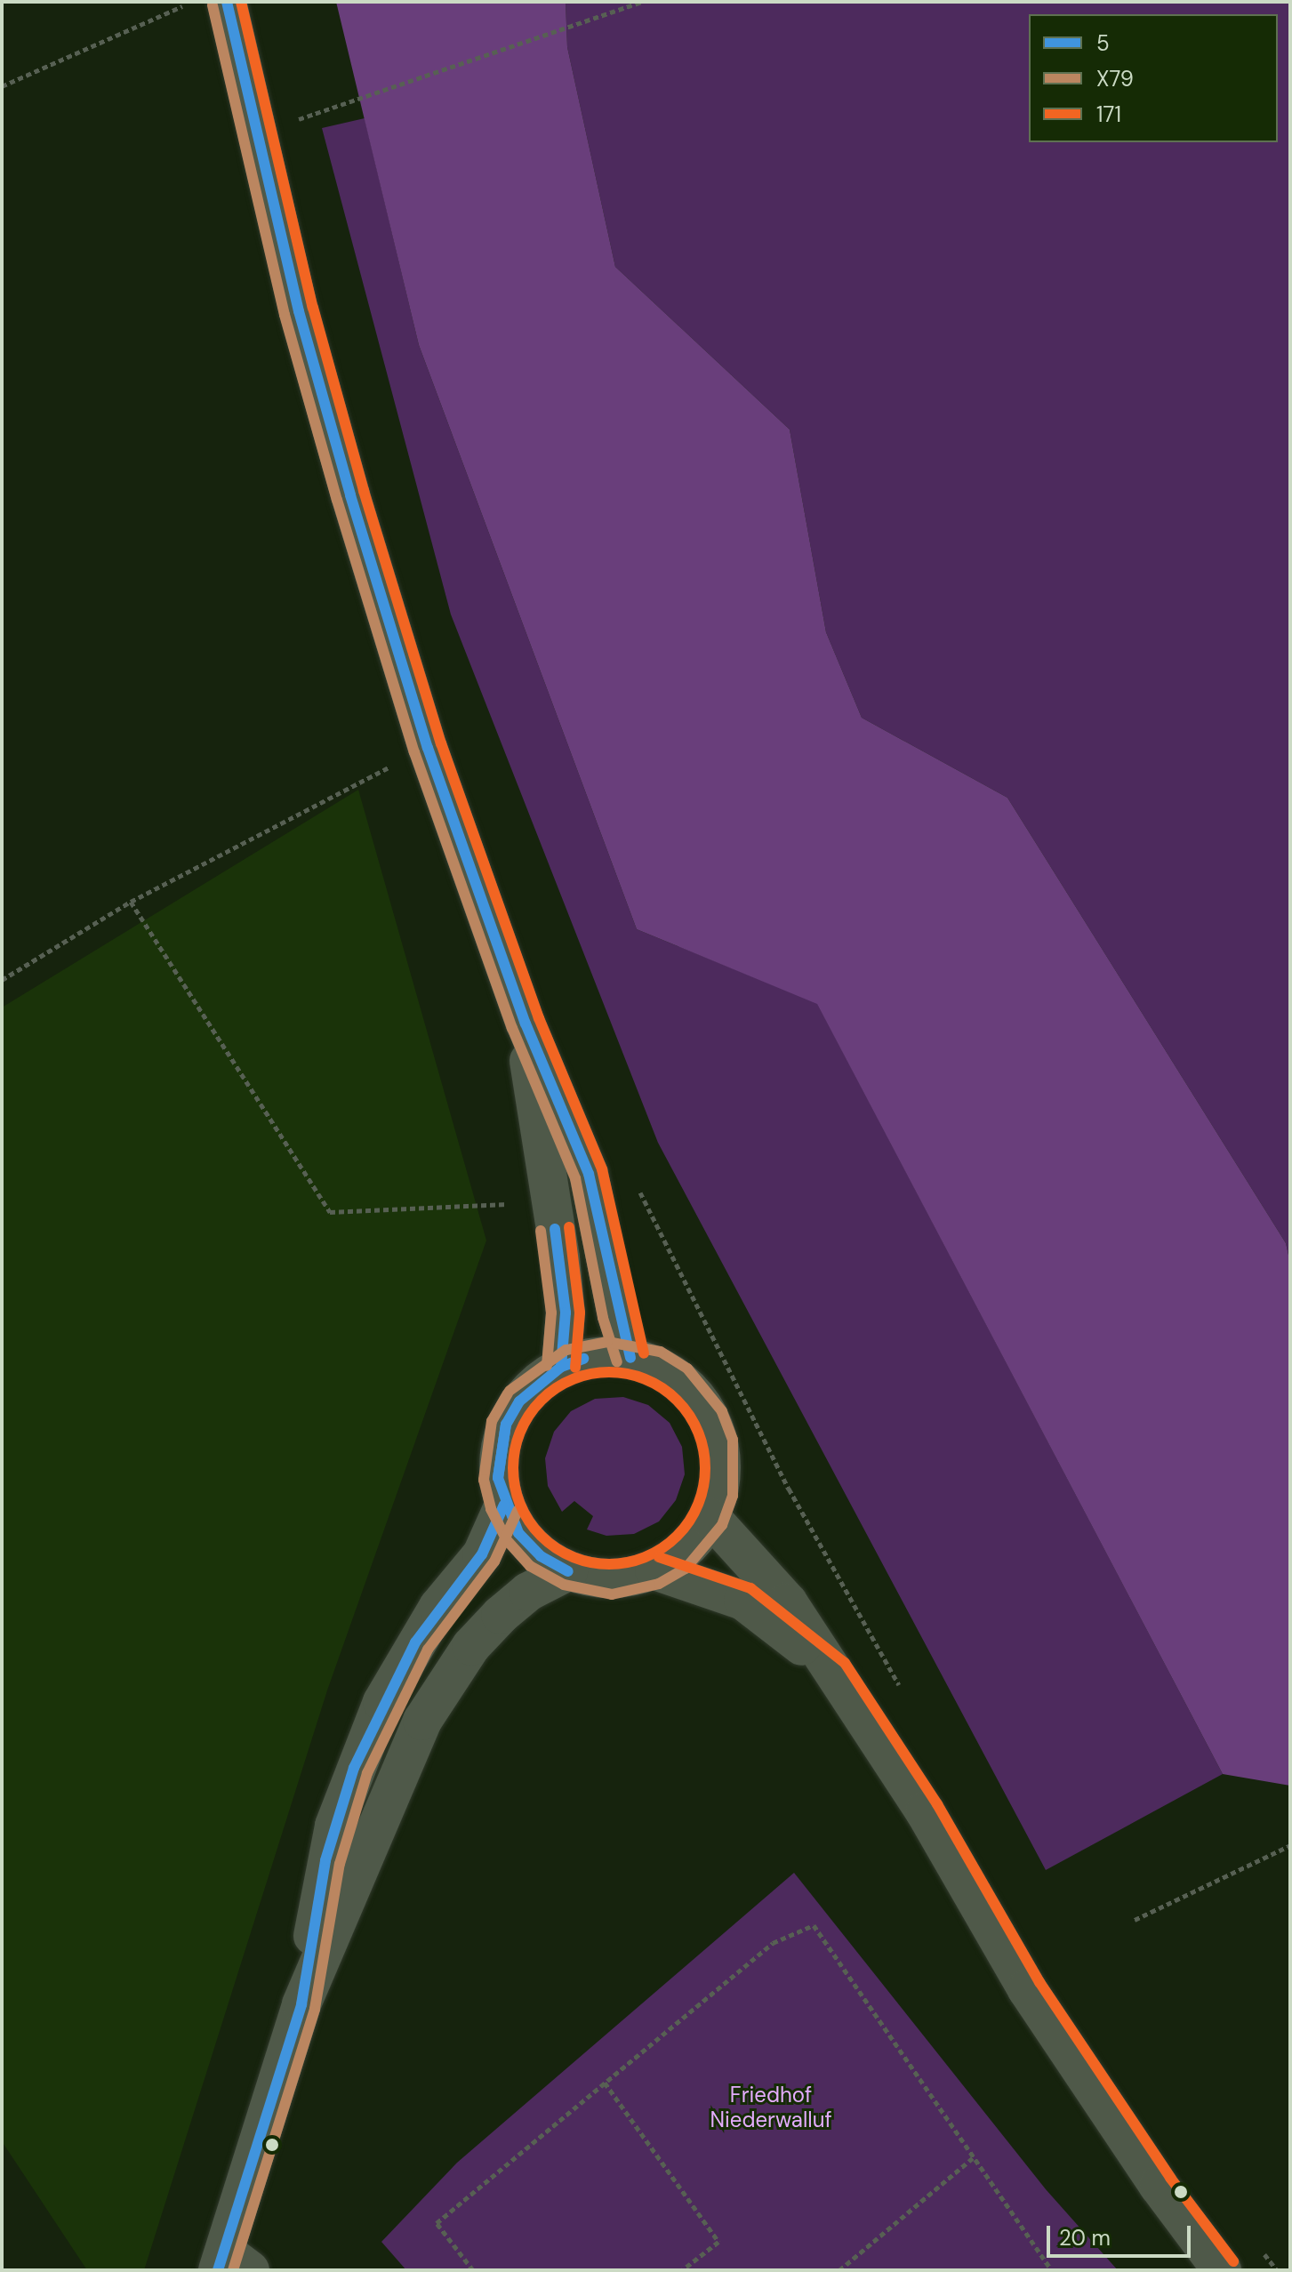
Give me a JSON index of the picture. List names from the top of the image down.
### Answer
{
  "parks": ["Friedhof Niederwalluf"],
  "lines": ["transit line 5", "transit line 171", "transit line X79"],
  "legend": ["5", "X79", "171"],
  "scale_bar": "20 m"
}
